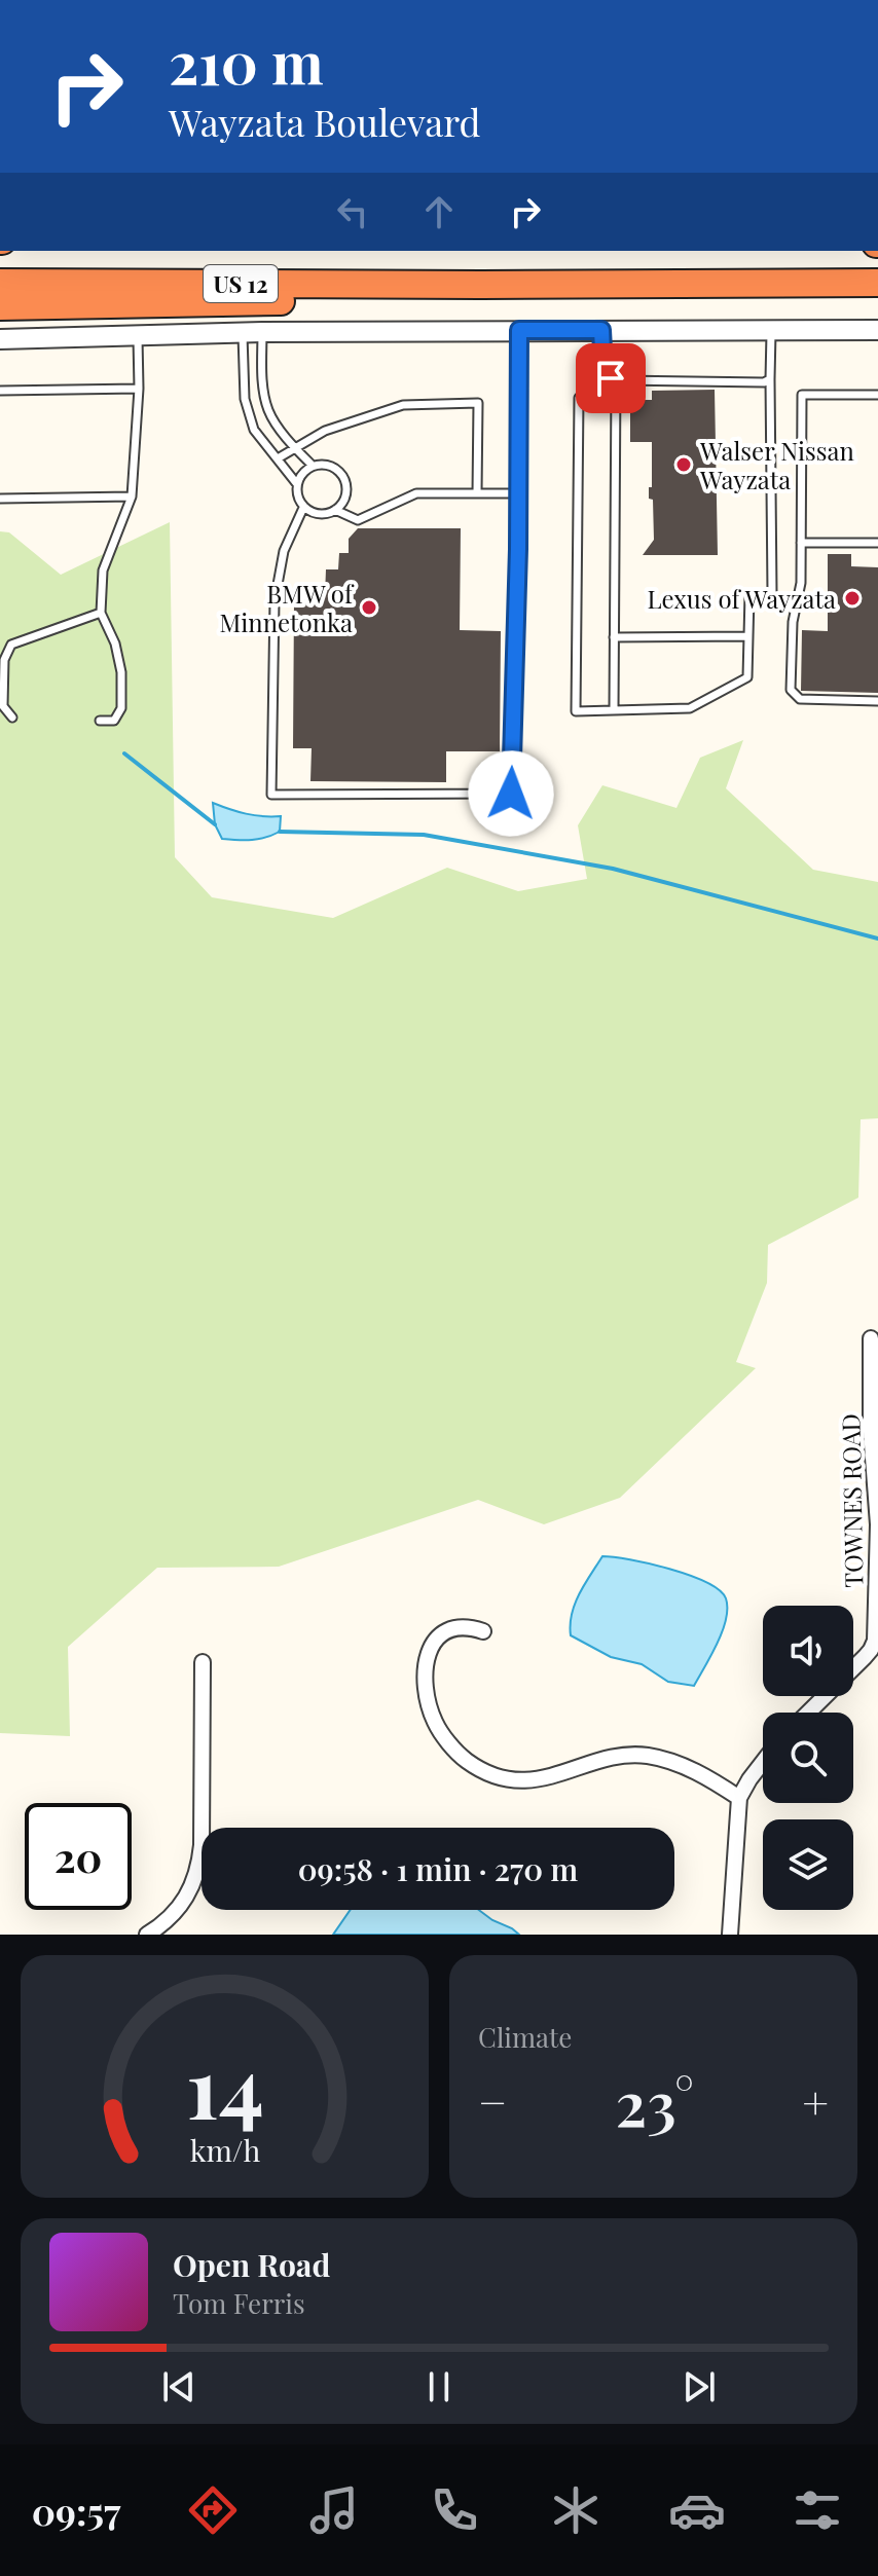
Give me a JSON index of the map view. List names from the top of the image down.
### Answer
{
  "streets": {
    "highway": ["US 12"],
    "street": ["TOWNES ROAD"]
  },
  "places": ["Walser Nissan Wayzata", "Lexus of Wayzata", "BMW of Minnetonka"],
  "page": {
    "turn": ["210 m", "Wayzata Boulevard"],
    "limit": "20",
    "trip": "09:58 · 1 min · 270 m",
    "tile": "Climate",
    "heat": ["−", "23°", "+"],
    "song": ["Open Road", "Tom Ferris"],
    "tabs": "09:57",
    "gauge": ["14", "km/h"]
  }
}
